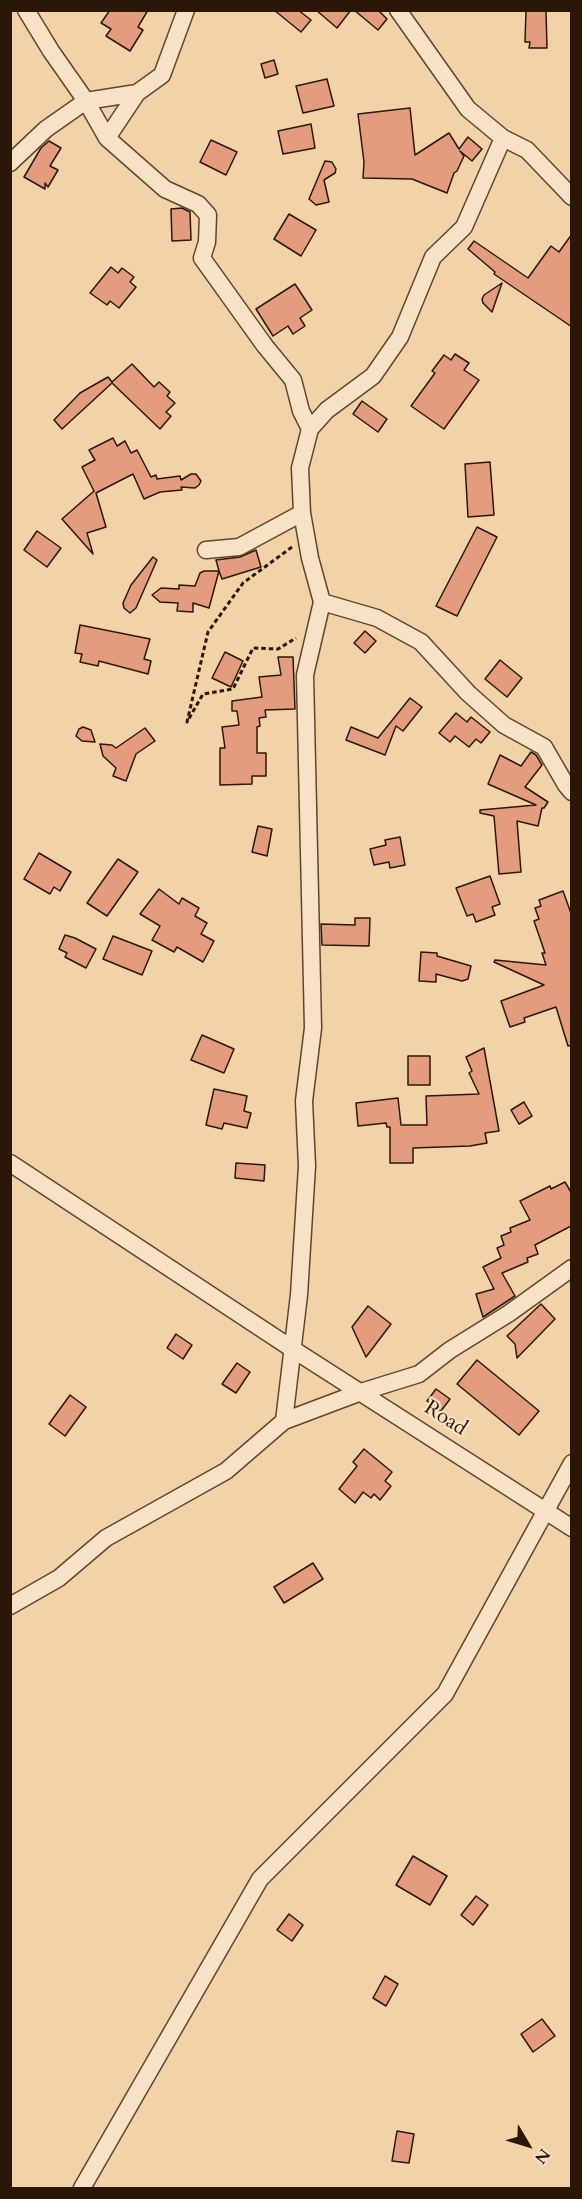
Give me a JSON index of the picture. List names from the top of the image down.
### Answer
{
  "streets": {
    "street": ["Road"]
  },
  "north": "bottom right"
}
